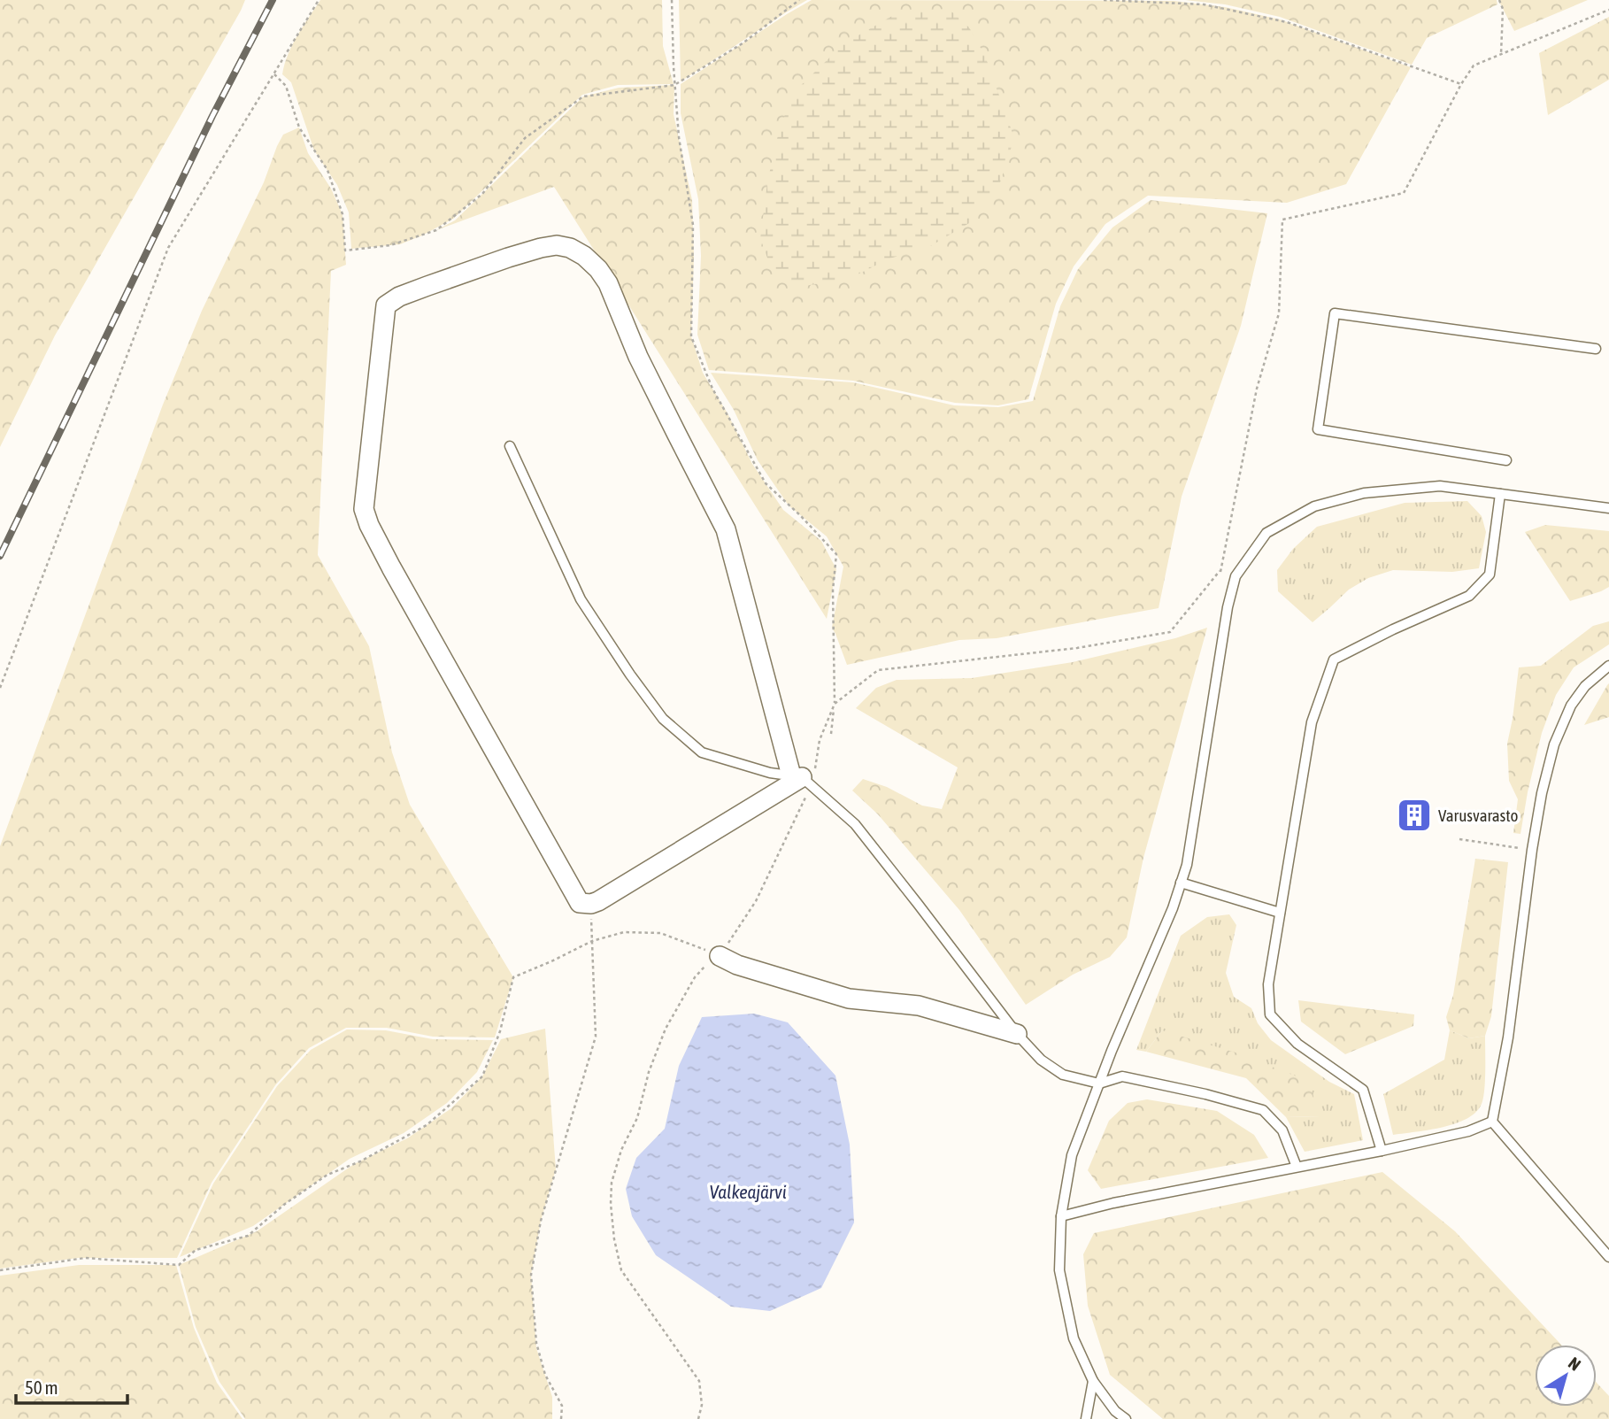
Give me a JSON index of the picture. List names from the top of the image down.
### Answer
{
  "water": ["Valkeajärvi"],
  "places": {
    "building": ["Varusvarasto"]
  },
  "scale_bar": "50 m",
  "north": "top right"
}
